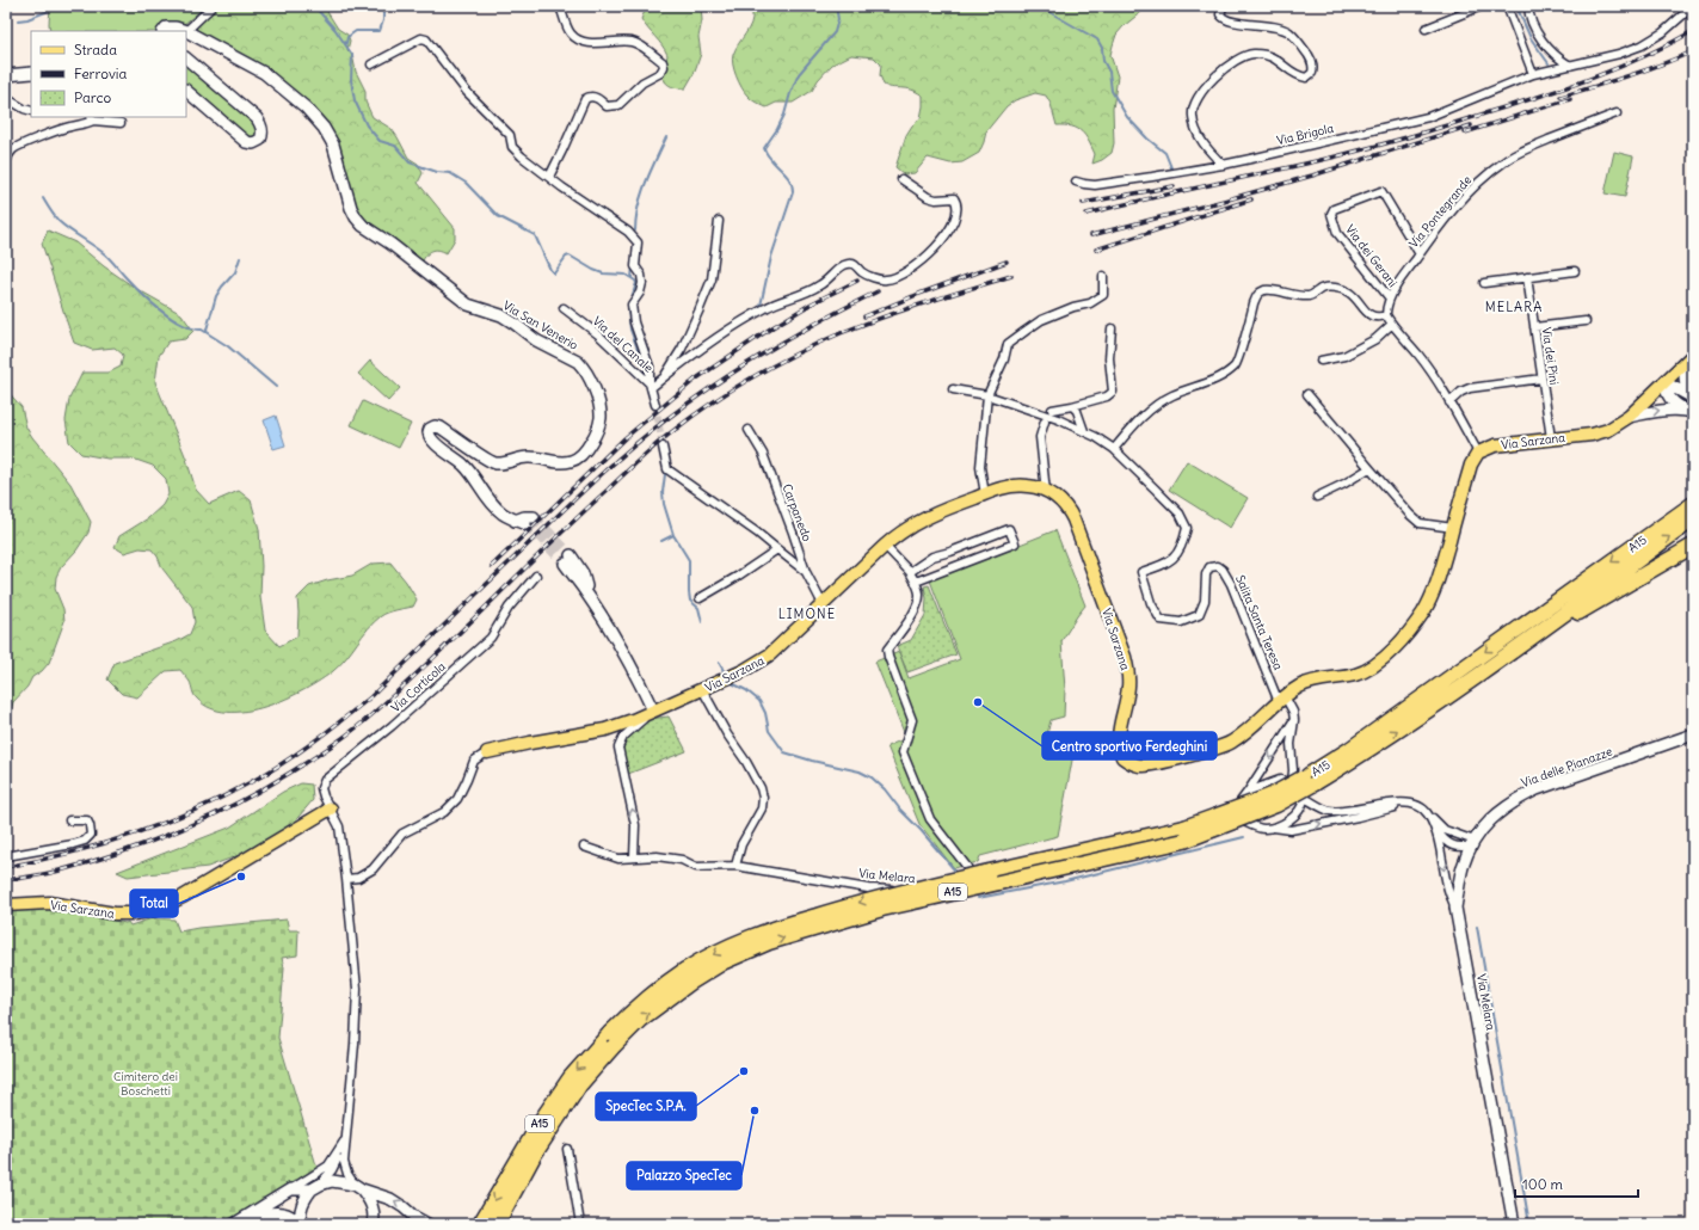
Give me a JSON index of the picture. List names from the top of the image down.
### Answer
{
  "streets": {
    "highway": ["A15"],
    "main road": ["Via Sarzana"],
    "street": [
      "Via Brigola",
      "Via Pontegrande",
      "Via dei Gerani",
      "Via San Venerio",
      "Via del Canale",
      "Via dei Pini",
      "Carpanedo",
      "Salita Santa Teresa",
      "Via Corticola",
      "Via delle Pianazze",
      "Via Melara"
    ]
  },
  "crossings": [
    ["Via Pontegrande", "Via dei Gerani"],
    ["Via dei Pini", "Via Sarzana"],
    ["Via Sarzana", "Carpanedo"],
    ["Via Sarzana", "Salita Santa Teresa"],
    ["Via Sarzana", "Via Corticola"],
    ["Via delle Pianazze", "Via Melara"]
  ],
  "districts": ["MELARA", "LIMONE"],
  "parks": ["Cimitero dei Boschetti"],
  "places": [
    "Centro sportivo Ferdeghini",
    "Total",
    "SpecTec S.P.A.",
    "Palazzo SpecTec"
  ],
  "legend": ["Strada", "Ferrovia", "Parco"],
  "scale_bar": "100 m"
}
